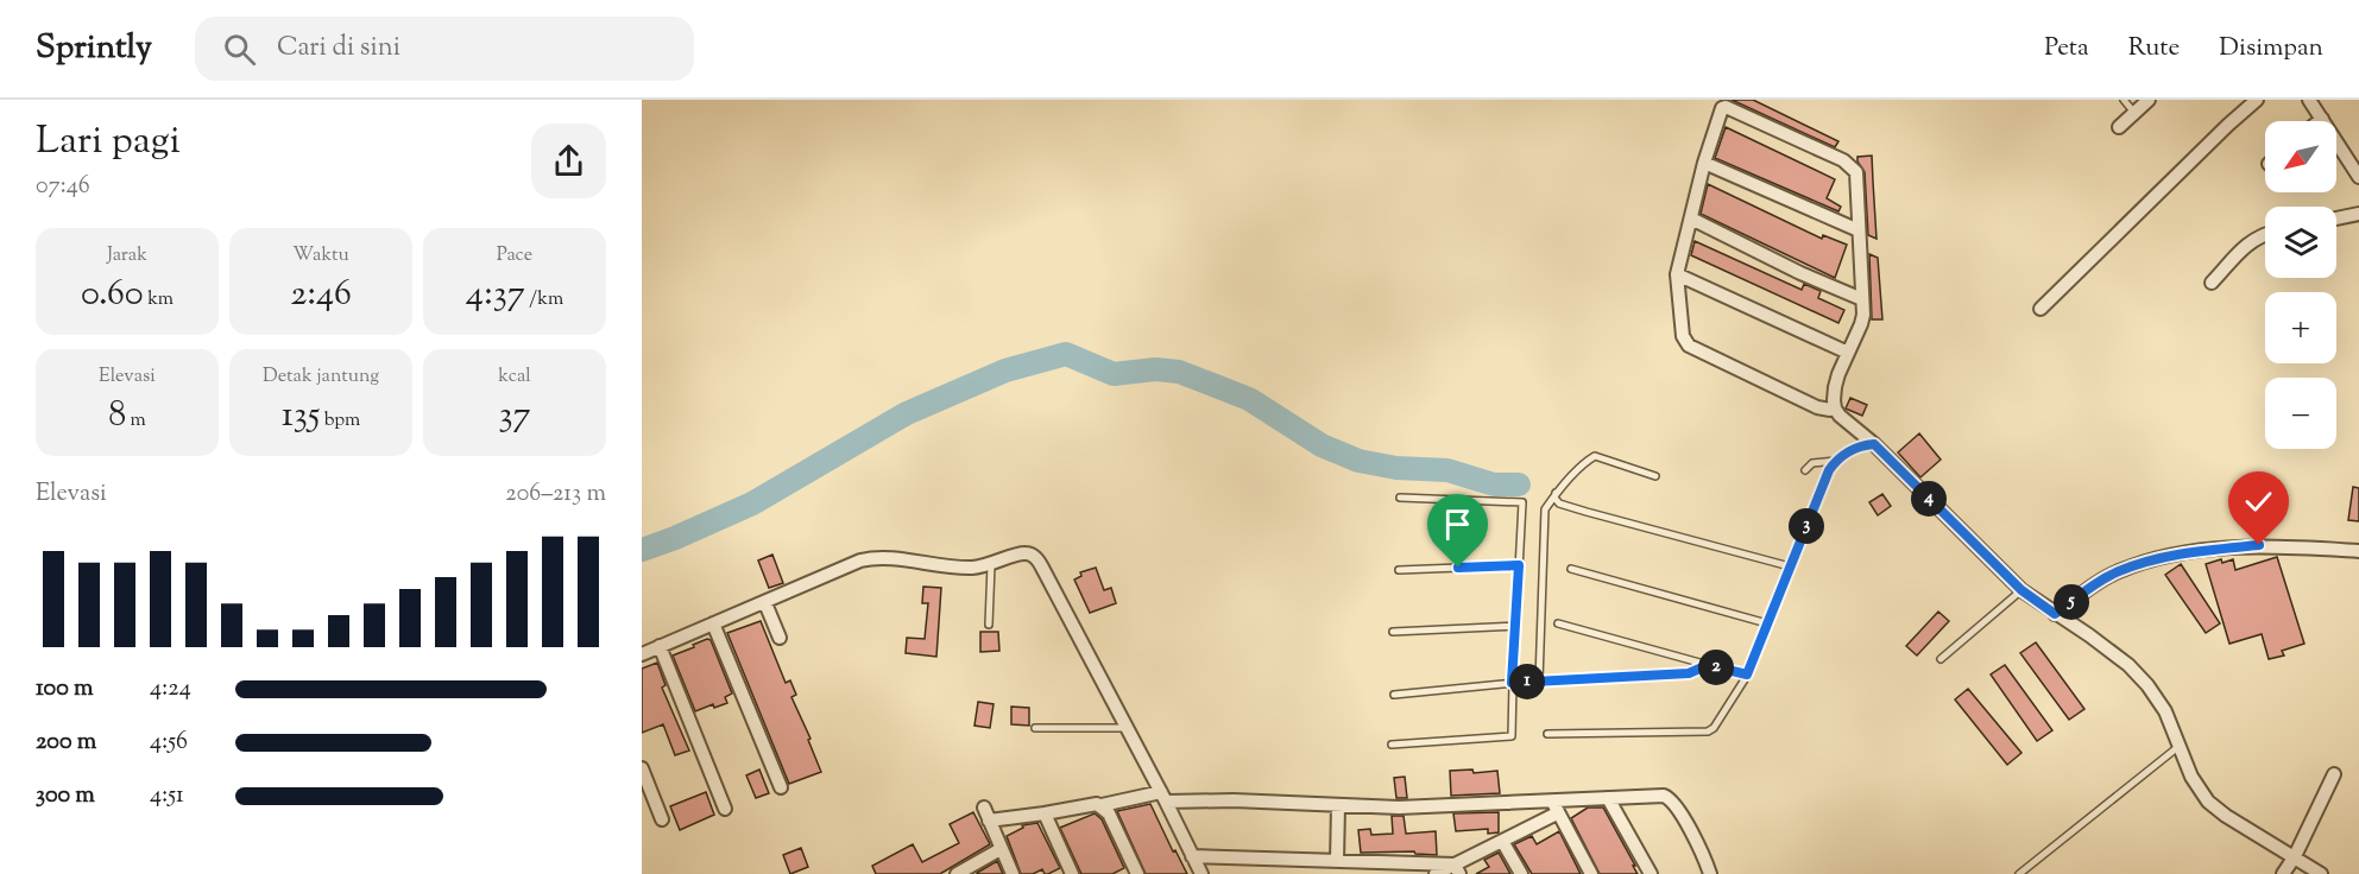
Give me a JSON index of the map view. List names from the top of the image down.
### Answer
{
  "north": "bottom left",
  "page": {
    "header": "Sprintly",
    "search": "Cari di sini",
    "nav": ["Peta", "Rute", "Disimpan"],
    "heading": ["Lari pagi", "07:46"],
    "map_buttons": ["+", "−"],
    "stats": [
      ["Jarak", "0.60 km"],
      ["Waktu", "2:46"],
      ["Pace", "4:37 /km"],
      ["Elevasi", "8 m"],
      ["Detak jantung", "135 bpm"],
      ["kcal", "37"]
    ],
    "chart": ["Elevasi", "206–213 m"],
    "pins": [
      "4",
      "3",
      "5",
      "2",
      "1"
    ],
    "list": [
      {
        "name": "100 m",
        "note": "4:24"
      },
      {
        "name": "200 m",
        "note": "4:56"
      },
      {
        "name": "300 m",
        "note": "4:51"
      }
    ]
  }
}
